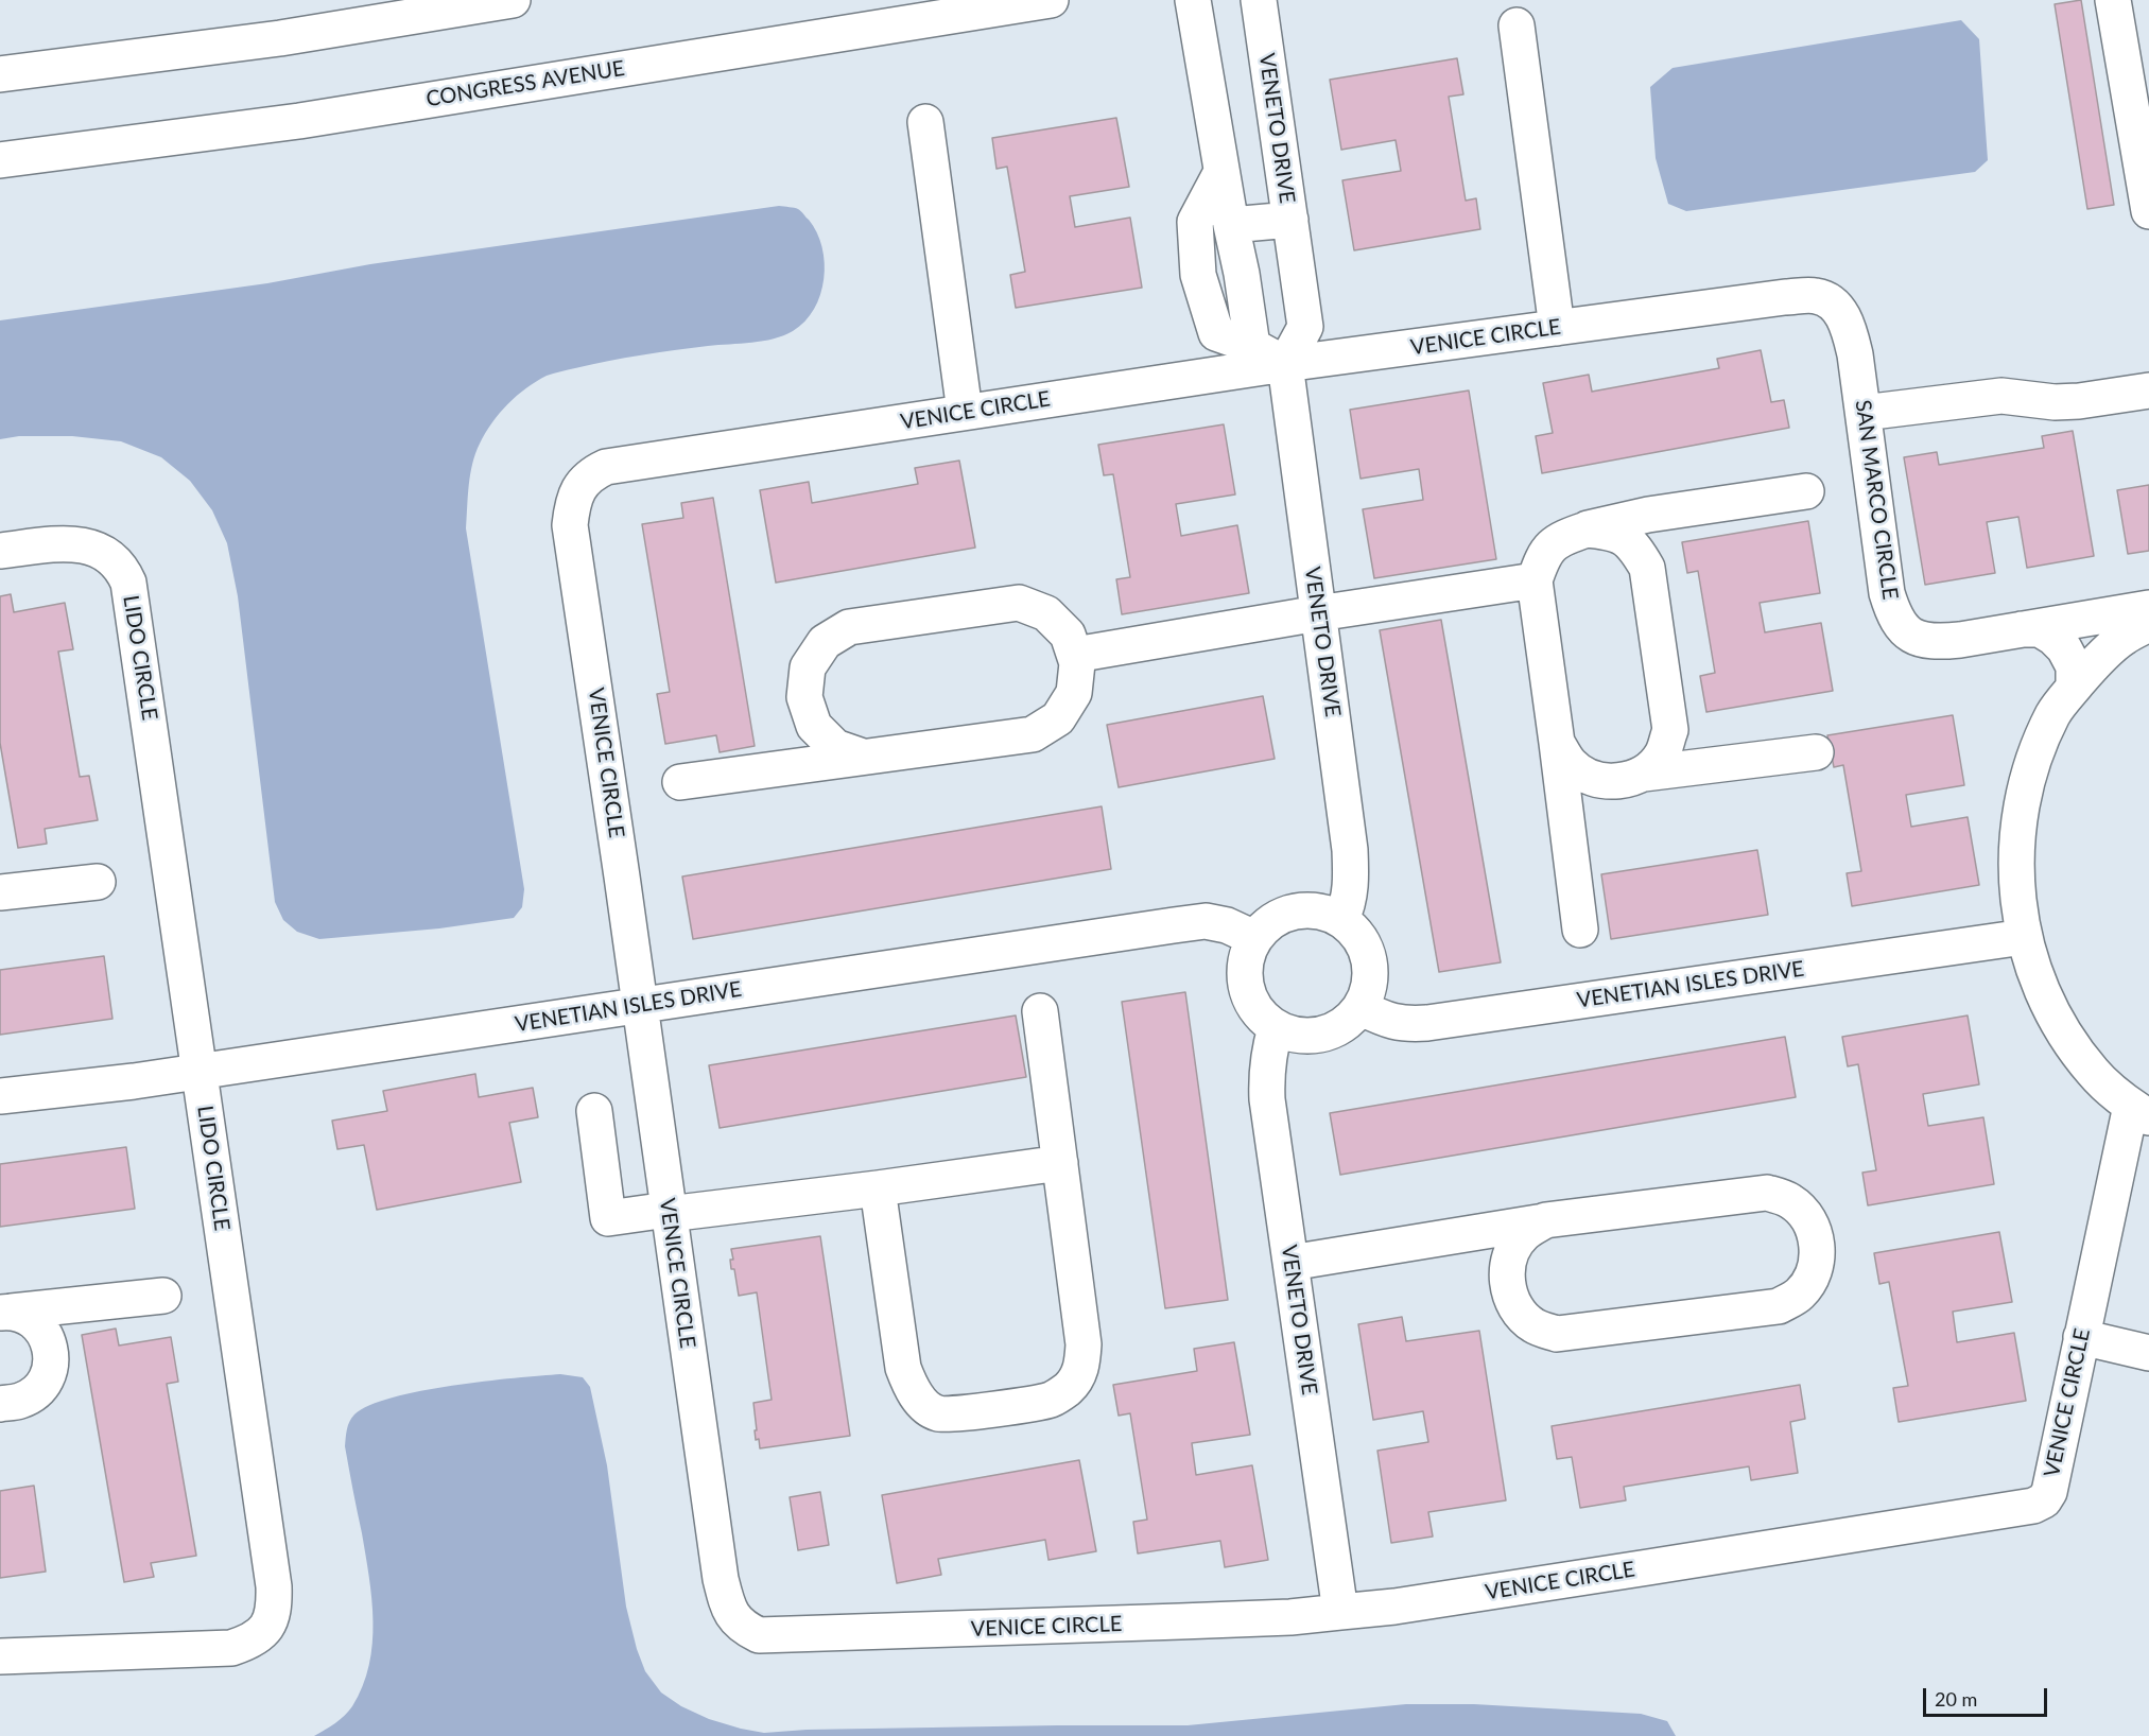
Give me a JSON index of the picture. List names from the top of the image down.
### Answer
{
  "streets": {
    "street": [
      "CONGRESS AVENUE",
      "VENETO DRIVE",
      "VENICE CIRCLE",
      "SAN MARCO CIRCLE",
      "LIDO CIRCLE",
      "VENETIAN ISLES DRIVE"
    ]
  },
  "crossings": [
    ["VENETO DRIVE", "VENICE CIRCLE"],
    ["VENETO DRIVE", "VENETIAN ISLES DRIVE"],
    ["VENICE CIRCLE", "SAN MARCO CIRCLE"],
    ["VENICE CIRCLE", "VENETIAN ISLES DRIVE"],
    ["LIDO CIRCLE", "VENETIAN ISLES DRIVE"]
  ],
  "scale_bar": "20 m"
}
